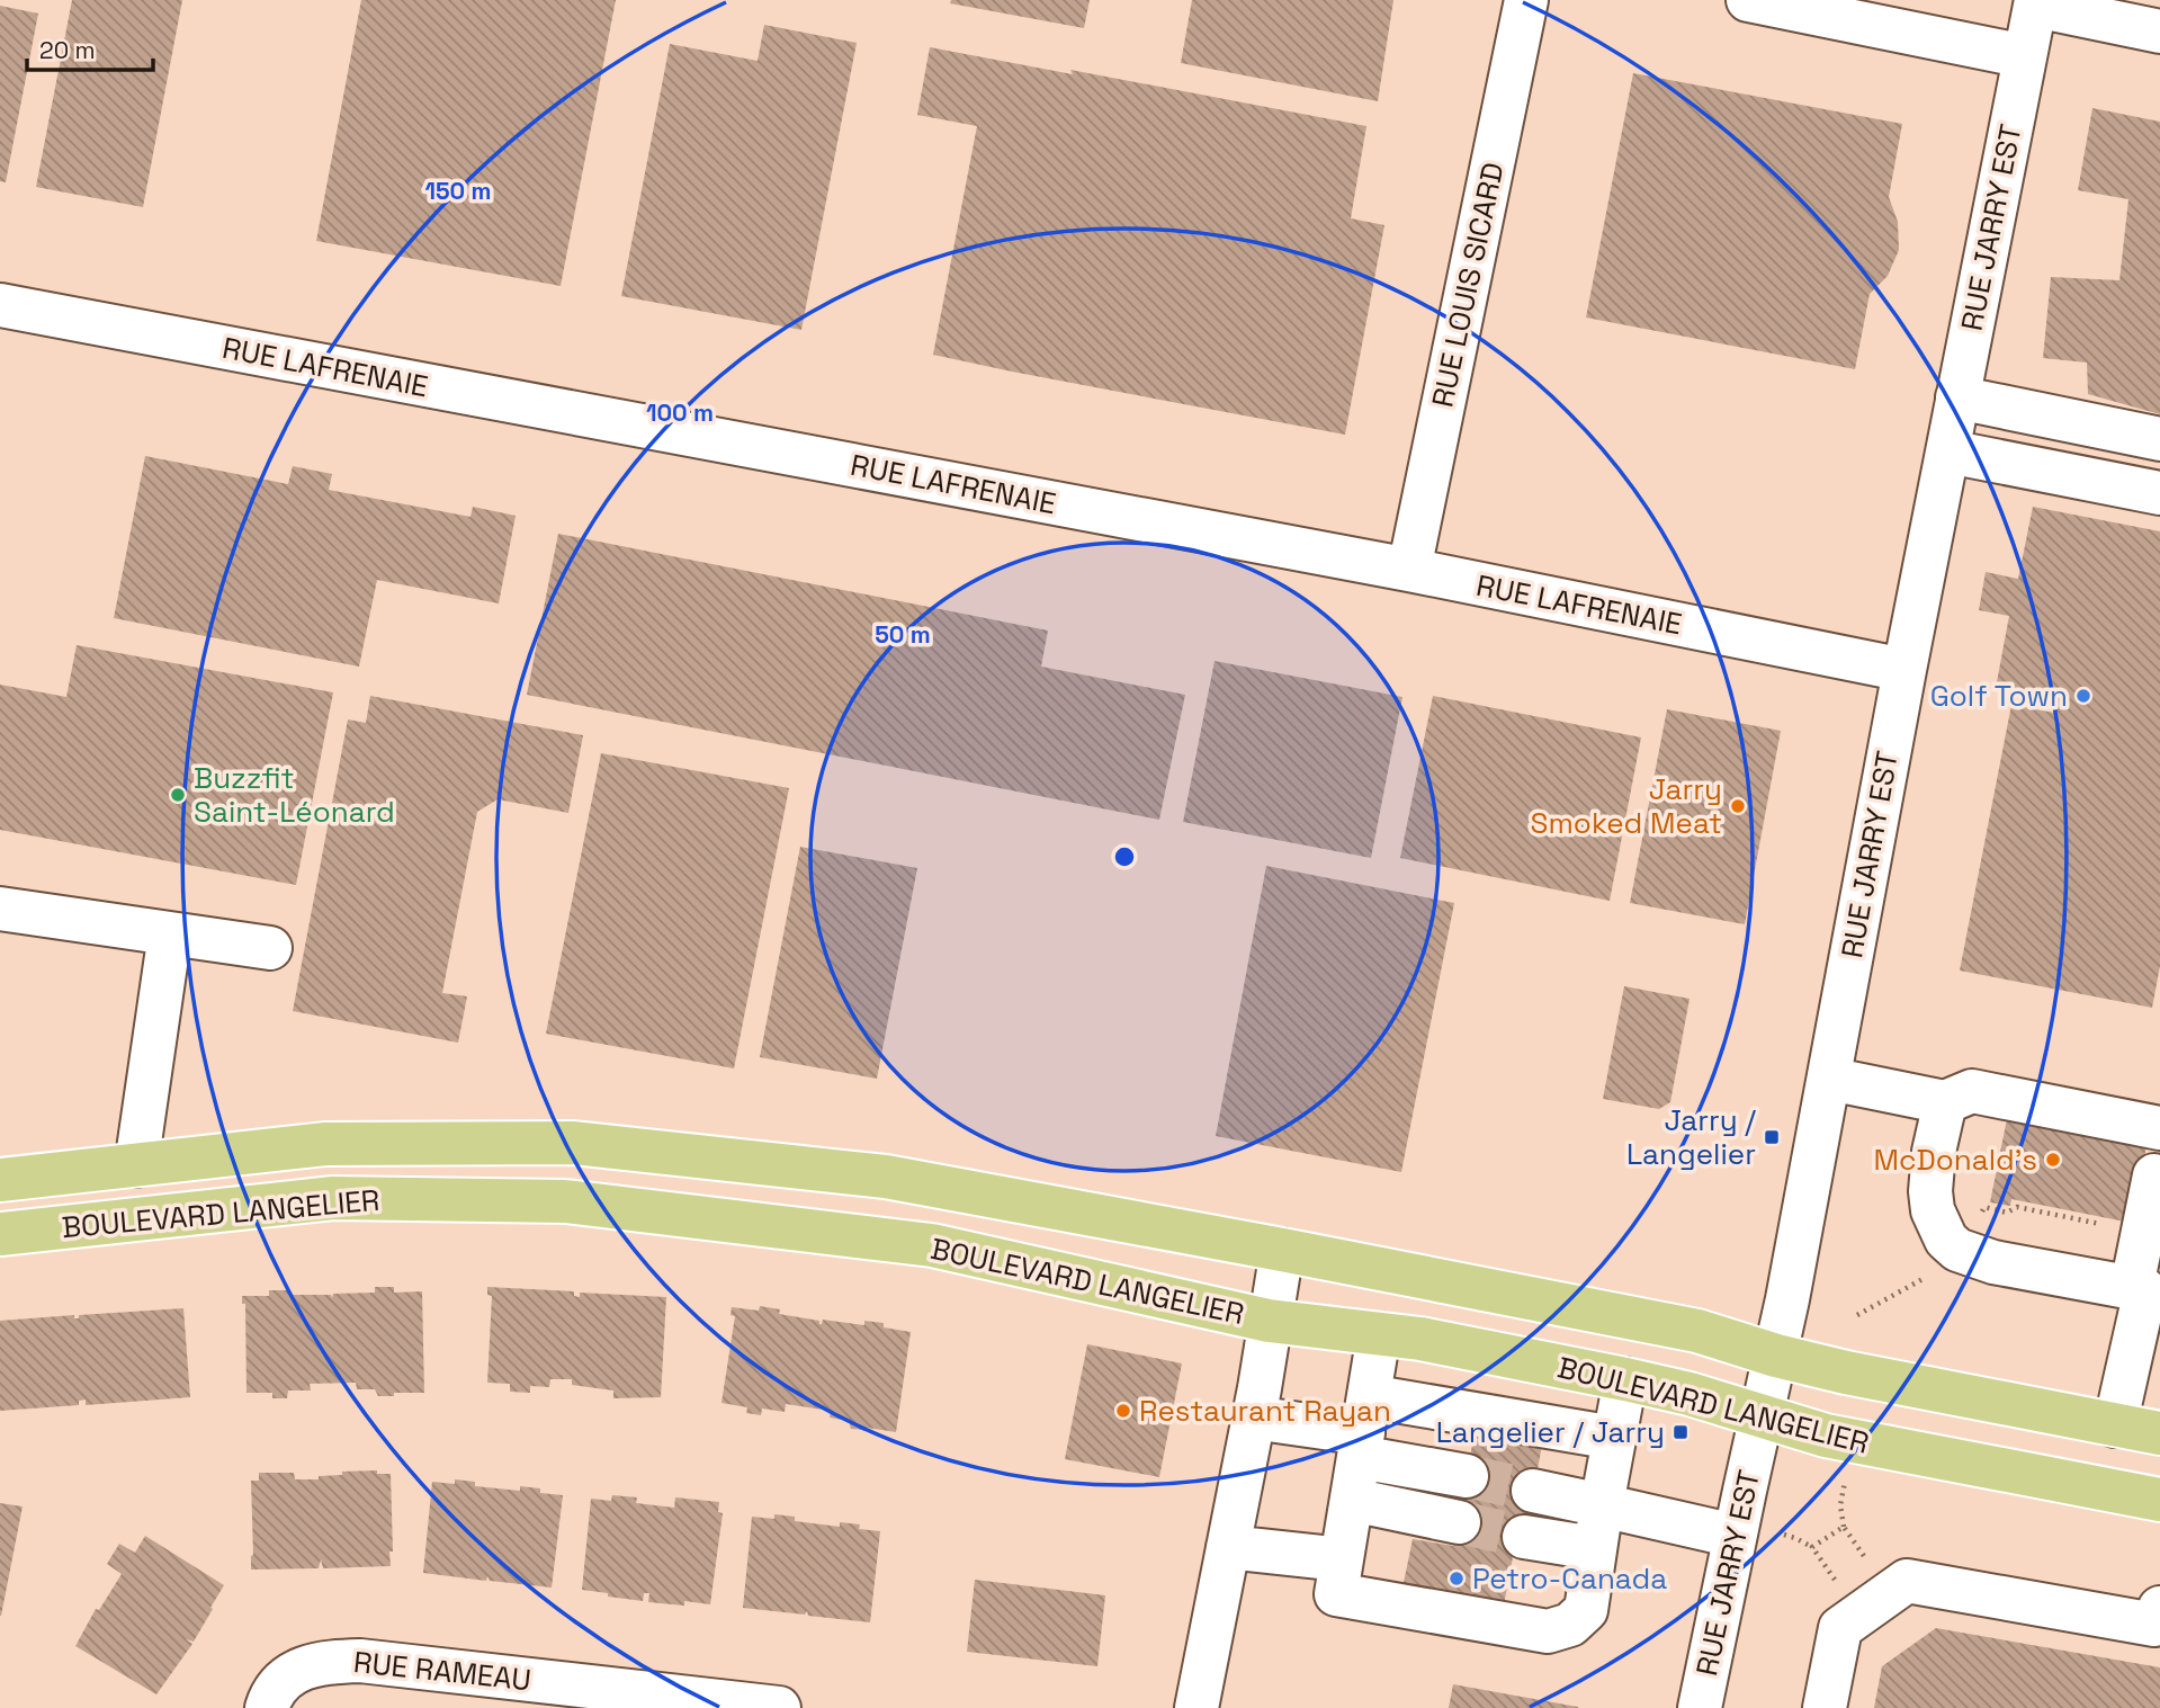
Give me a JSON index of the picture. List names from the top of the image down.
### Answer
{
  "streets": {
    "main road": ["BOULEVARD LANGELIER"],
    "street": [
      "RUE JARRY EST",
      "RUE LOUIS SICARD",
      "RUE LAFRENAIE",
      "RUE RAMEAU"
    ]
  },
  "crossings": [
    ["RUE JARRY EST", "RUE LAFRENAIE"],
    ["RUE JARRY EST", "BOULEVARD LANGELIER"],
    ["RUE LOUIS SICARD", "RUE LAFRENAIE"]
  ],
  "places": {
    "other": [
      "Golf Town",
      "Buzzfit Saint-Léonard",
      "Jarry Smoked Meat",
      "McDonald's",
      "Restaurant Rayan",
      "Petro-Canada"
    ],
    "transit": ["Jarry / Langelier", "Langelier / Jarry"]
  },
  "scale_bar": "20 m",
  "rings": ["150 m", "100 m", "50 m"]
}
